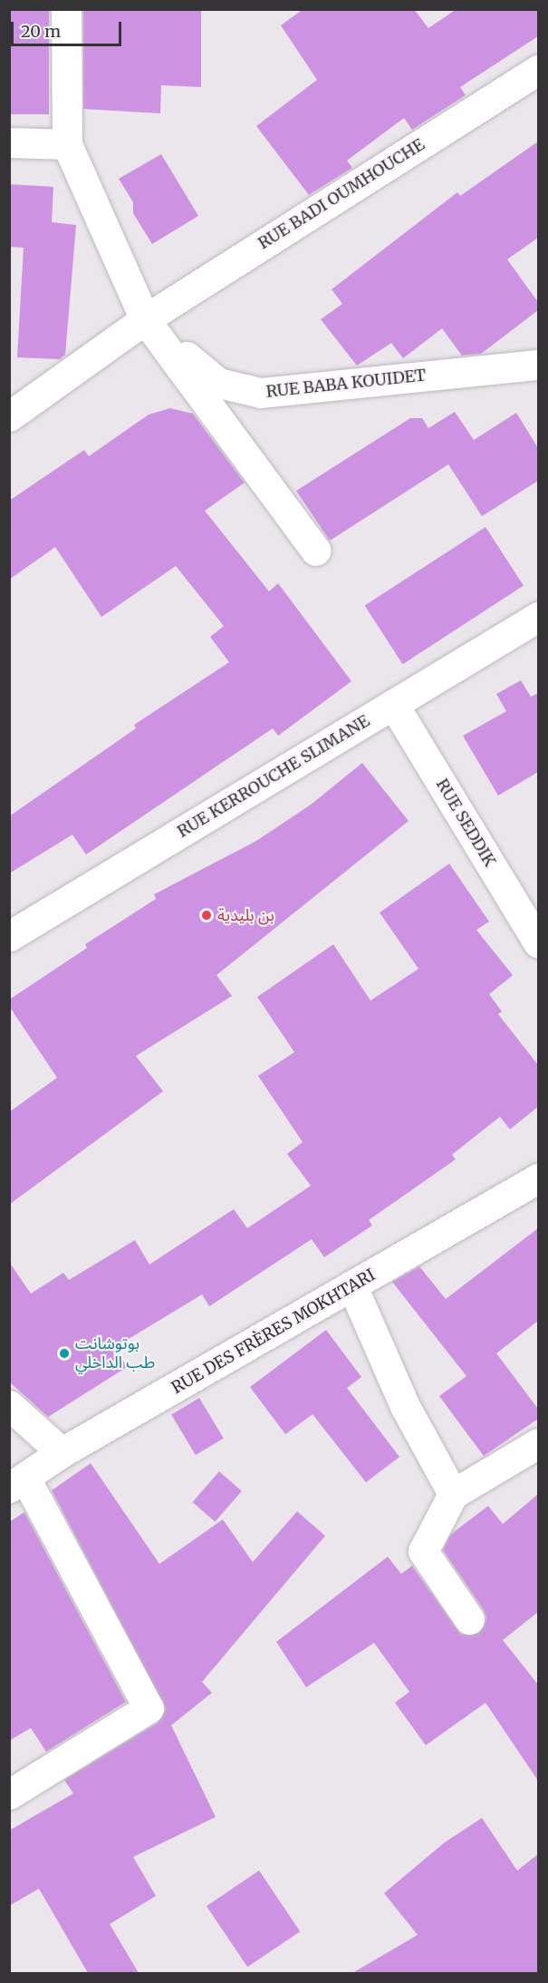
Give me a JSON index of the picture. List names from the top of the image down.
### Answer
{
  "streets": {
    "street": [
      "RUE BADI OUMHOUCHE",
      "RUE BABA KOUIDET",
      "RUE KERROUCHE SLIMANE",
      "RUE SEDDIK",
      "RUE DES FRÈRES MOKHTARI"
    ]
  },
  "crossings": [
    ["RUE BADI OUMHOUCHE", "RUE BABA KOUIDET"],
    ["RUE KERROUCHE SLIMANE", "RUE SEDDIK"]
  ],
  "places": ["بن بليدية", "بوتوشانت طب الداخلي"],
  "scale_bar": "20 m"
}
